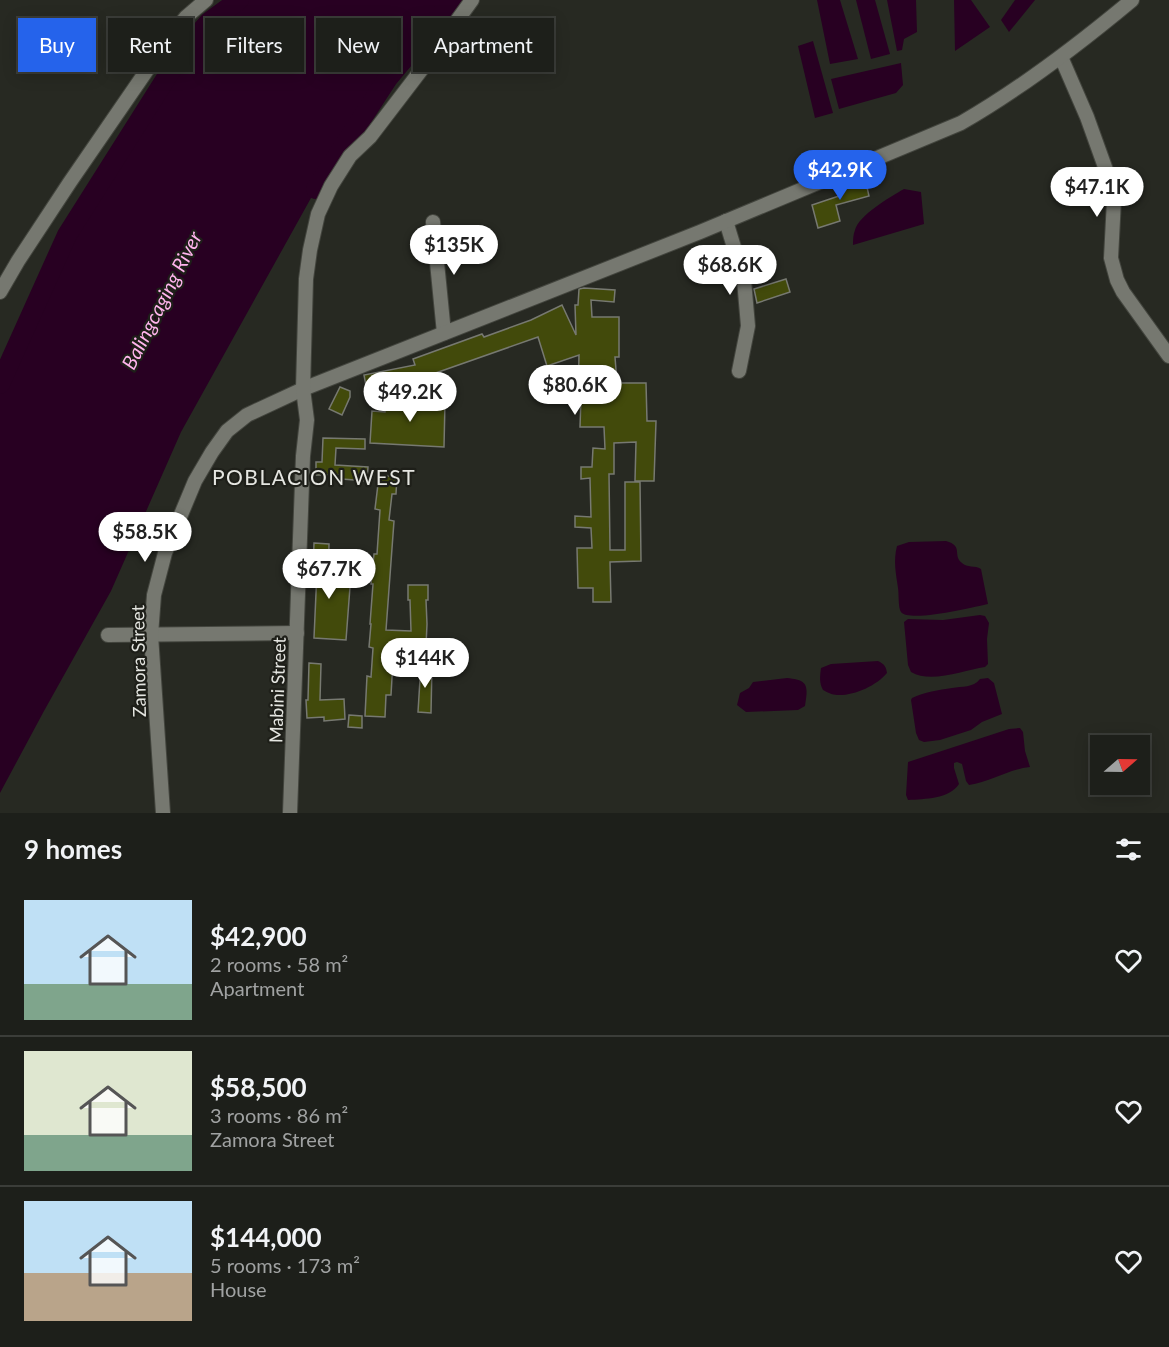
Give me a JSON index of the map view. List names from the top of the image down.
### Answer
{
  "streets": {
    "street": ["Zamora Street", "Mabini Street"]
  },
  "crossings": [
    ["Zamora Street", "Mabini Street"]
  ],
  "districts": ["POBLACION WEST"],
  "water": ["Balingcaging River"],
  "north": "right",
  "page": {
    "chip": [
      "Buy",
      "Rent",
      "Filters",
      "New",
      "Apartment"
    ],
    "price": [
      "$42.9K",
      "$47.1K",
      "$135K",
      "$68.6K",
      "$80.6K",
      "$49.2K",
      "$58.5K",
      "$67.7K",
      "$144K"
    ],
    "heading": "9 homes",
    "list": [
      {
        "name": "$42,900",
        "note": "2 rooms · 58 m² · Apartment"
      },
      {
        "name": "$58,500",
        "note": "3 rooms · 86 m² · Zamora Street"
      },
      {
        "name": "$144,000",
        "note": "5 rooms · 173 m² · House"
      }
    ]
  }
}
